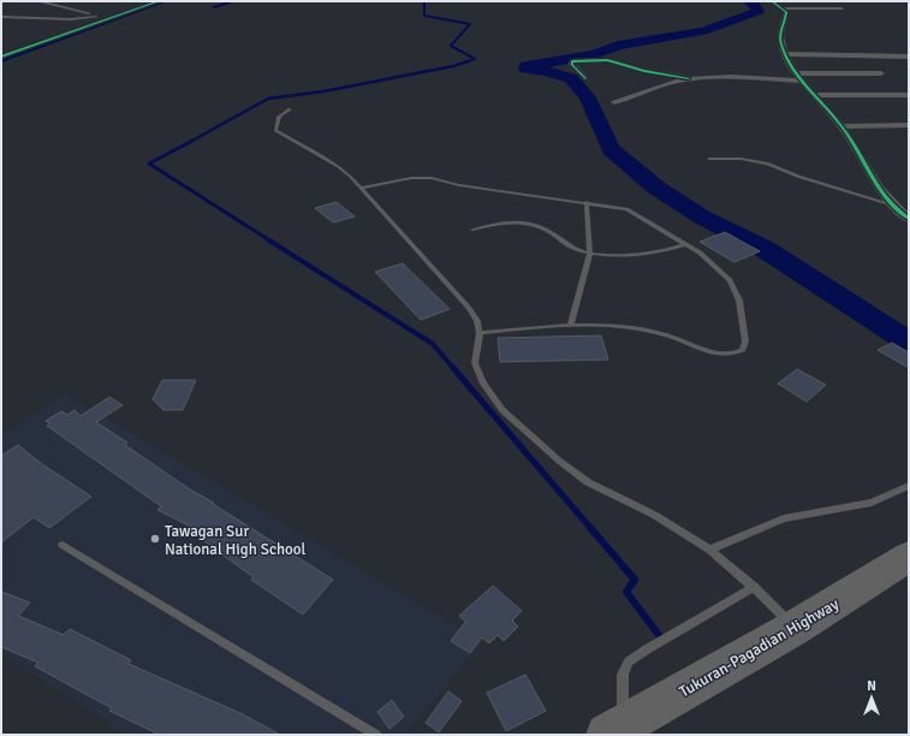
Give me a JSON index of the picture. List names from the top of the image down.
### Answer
{
  "streets": {
    "highway": ["Tukuran-Pagadian Highway"]
  },
  "places": ["Tawagan Sur National High School"],
  "north": "top"
}
